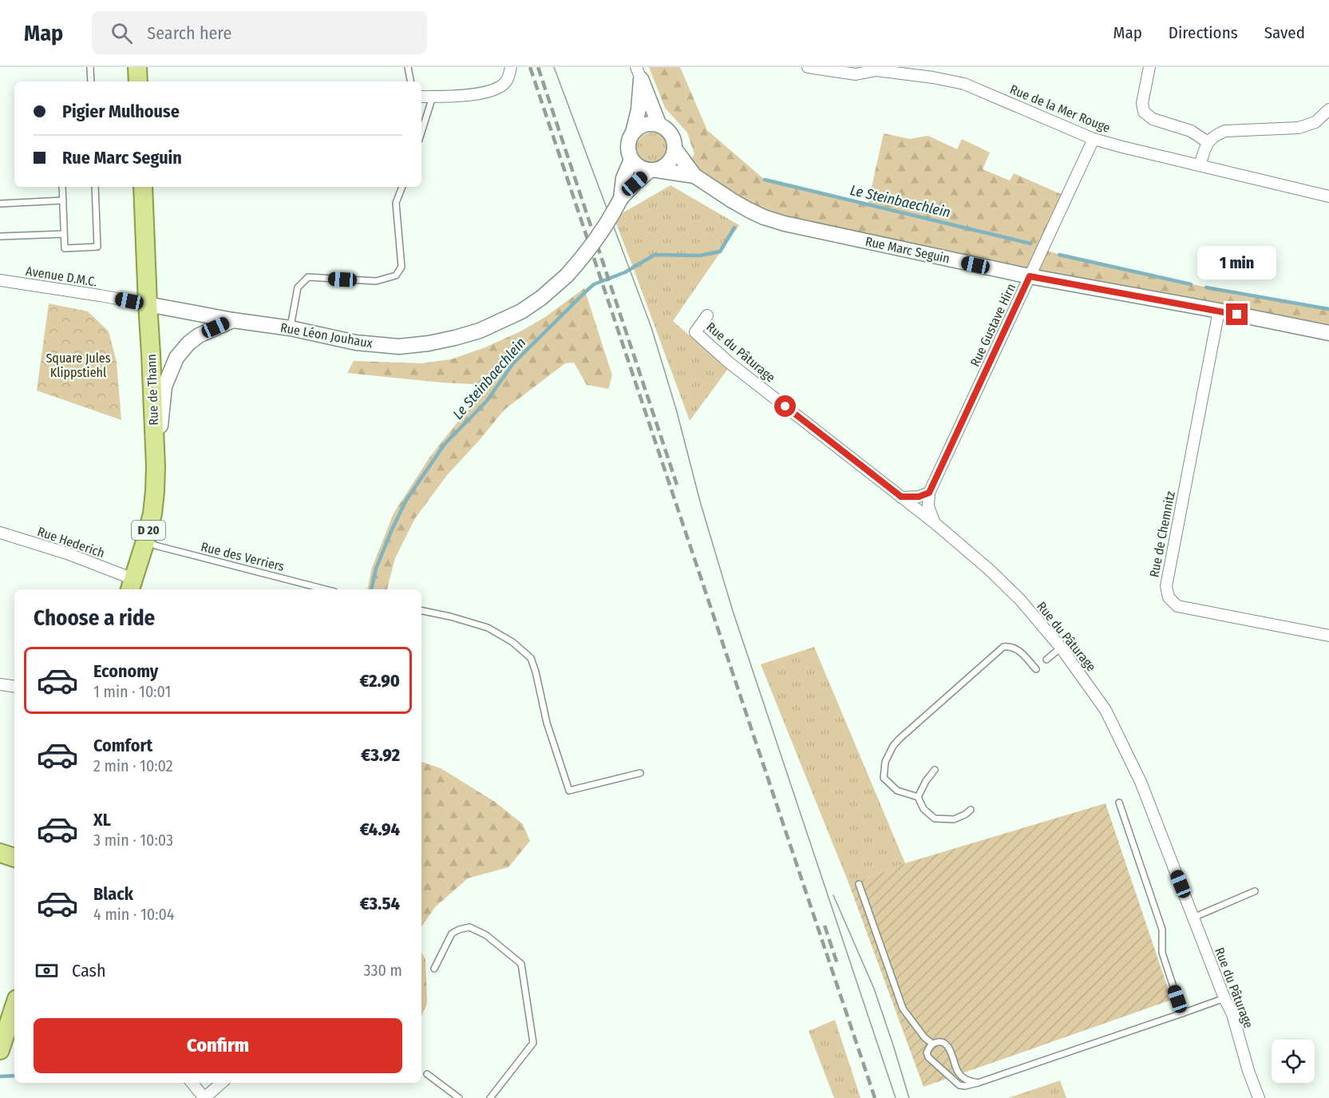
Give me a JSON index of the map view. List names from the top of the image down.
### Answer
{
  "streets": {
    "main road": ["Rue de Thann", "D 20"],
    "street": [
      "Rue de la Mer Rouge",
      "Rue Marc Seguin",
      "Avenue D.M.C.",
      "Rue Gustave Hirn",
      "Rue Léon Jouhaux",
      "Rue du Pâturage",
      "Rue de Chemnitz",
      "Rue Hederich"
    ],
    "lane": ["Rue des Verriers"]
  },
  "crossings": [
    ["Rue de la Mer Rouge", "Rue Gustave Hirn"],
    ["Rue Marc Seguin", "Rue Gustave Hirn"],
    ["Rue Marc Seguin", "Rue Léon Jouhaux"],
    ["Rue Marc Seguin", "Rue de Chemnitz"],
    ["Avenue D.M.C.", "Rue Léon Jouhaux"],
    ["Avenue D.M.C.", "Rue de Thann"],
    ["Rue Léon Jouhaux", "Rue de Thann"],
    ["Rue de Thann", "Rue Hederich"],
    ["Rue de Thann", "Rue des Verriers"]
  ],
  "water": ["Le Steinbaechlein"],
  "parks": ["Square Jules Klippstiehl"],
  "page": {
    "header": "Map",
    "search": "Search here",
    "nav": ["Map", "Directions", "Saved"],
    "banner": ["Pigier Mulhouse", "Rue Marc Seguin"],
    "bubble": "1 min",
    "heading": "Choose a ride",
    "list": [
      {
        "name": "Economy",
        "note": "1 min · 10:01",
        "value": "€2.90"
      },
      {
        "name": "Comfort",
        "note": "2 min · 10:02",
        "value": "€3.92"
      },
      {
        "name": "XL",
        "note": "3 min · 10:03",
        "value": "€4.94"
      },
      {
        "name": "Black",
        "note": "4 min · 10:04",
        "value": "€3.54"
      }
    ],
    "pay": ["Cash", "330 m"],
    "buttons": "Confirm"
  }
}
